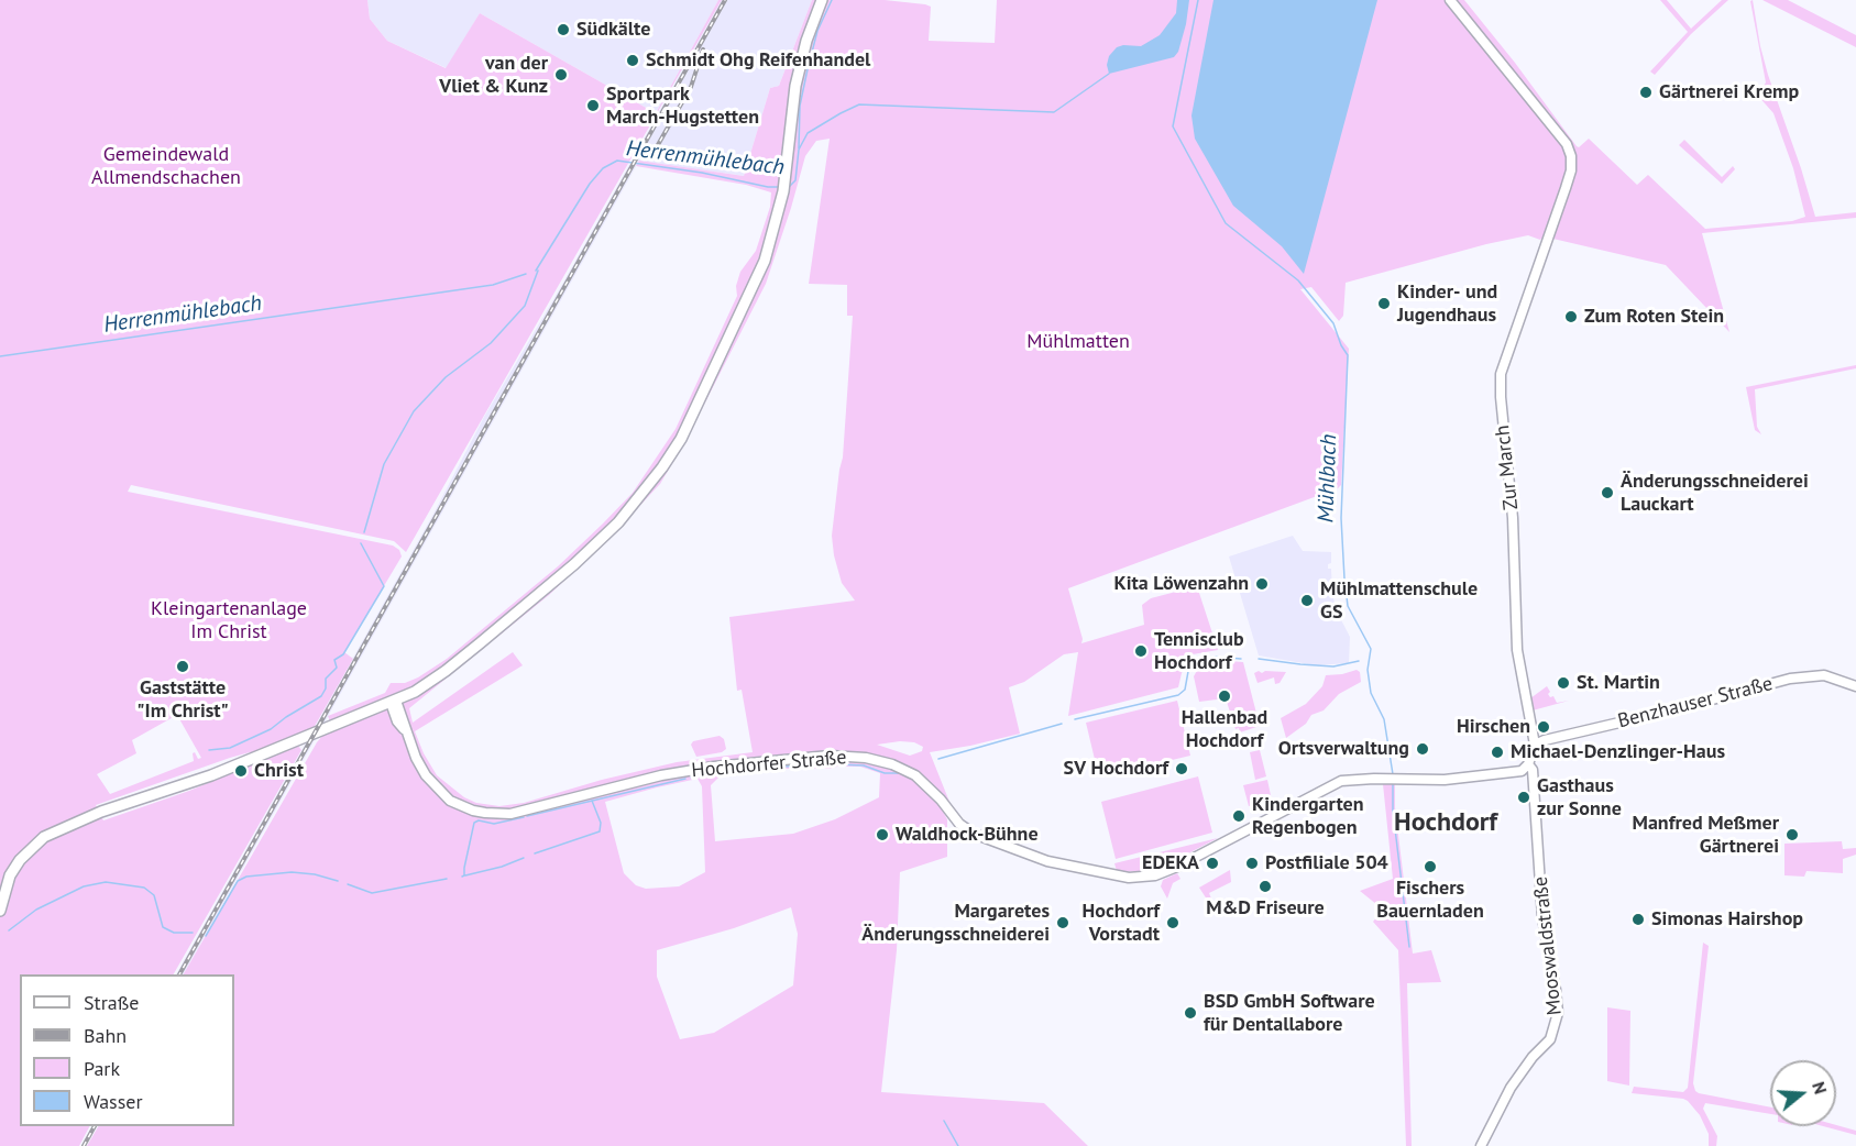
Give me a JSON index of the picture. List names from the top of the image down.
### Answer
{
  "streets": {
    "street": [
      "Zur March",
      "Benzhauser Straße",
      "Hochdorfer Straße",
      "Mooswaldstraße"
    ]
  },
  "crossings": [
    ["Zur March", "Benzhauser Straße"],
    ["Hochdorfer Straße", "Mooswaldstraße"]
  ],
  "districts": ["Hochdorf"],
  "water": ["Herrenmühlebach", "Mühlbach"],
  "parks": ["Gemeindewald Allmendschachen", "Mühlmatten", "Kleingartenanlage Im Christ"],
  "places": [
    "Südkälte",
    "Schmidt Ohg Reifenhandel",
    "van der Vliet & Kunz",
    "Gärtnerei Kremp",
    "Sportpark March-Hugstetten",
    "Kinder- und Jugendhaus",
    "Zum Roten Stein",
    "Änderungsschneiderei Lauckart",
    "Kita Löwenzahn",
    "Mühlmattenschule GS",
    "Tennisclub Hochdorf",
    "Gaststätte \"Im Christ\"",
    "St. Martin",
    "Hallenbad Hochdorf",
    "Hirschen",
    "Ortsverwaltung",
    "Michael-Denzlinger-Haus",
    "SV Hochdorf",
    "Christ",
    "Gasthaus zur Sonne",
    "Kindergarten Regenbogen",
    "Waldhock-Bühne",
    "Manfred Meßmer Gärtnerei",
    "EDEKA",
    "Postfiliale 504",
    "Fischers Bauernladen",
    "M&D Friseure",
    "Simonas Hairshop",
    "Margaretes Änderungsschneiderei",
    "Hochdorf Vorstadt",
    "BSD GmbH Software für Dentallabore"
  ],
  "legend": [
    "Straße",
    "Bahn",
    "Park",
    "Wasser"
  ],
  "north": "right"
}
